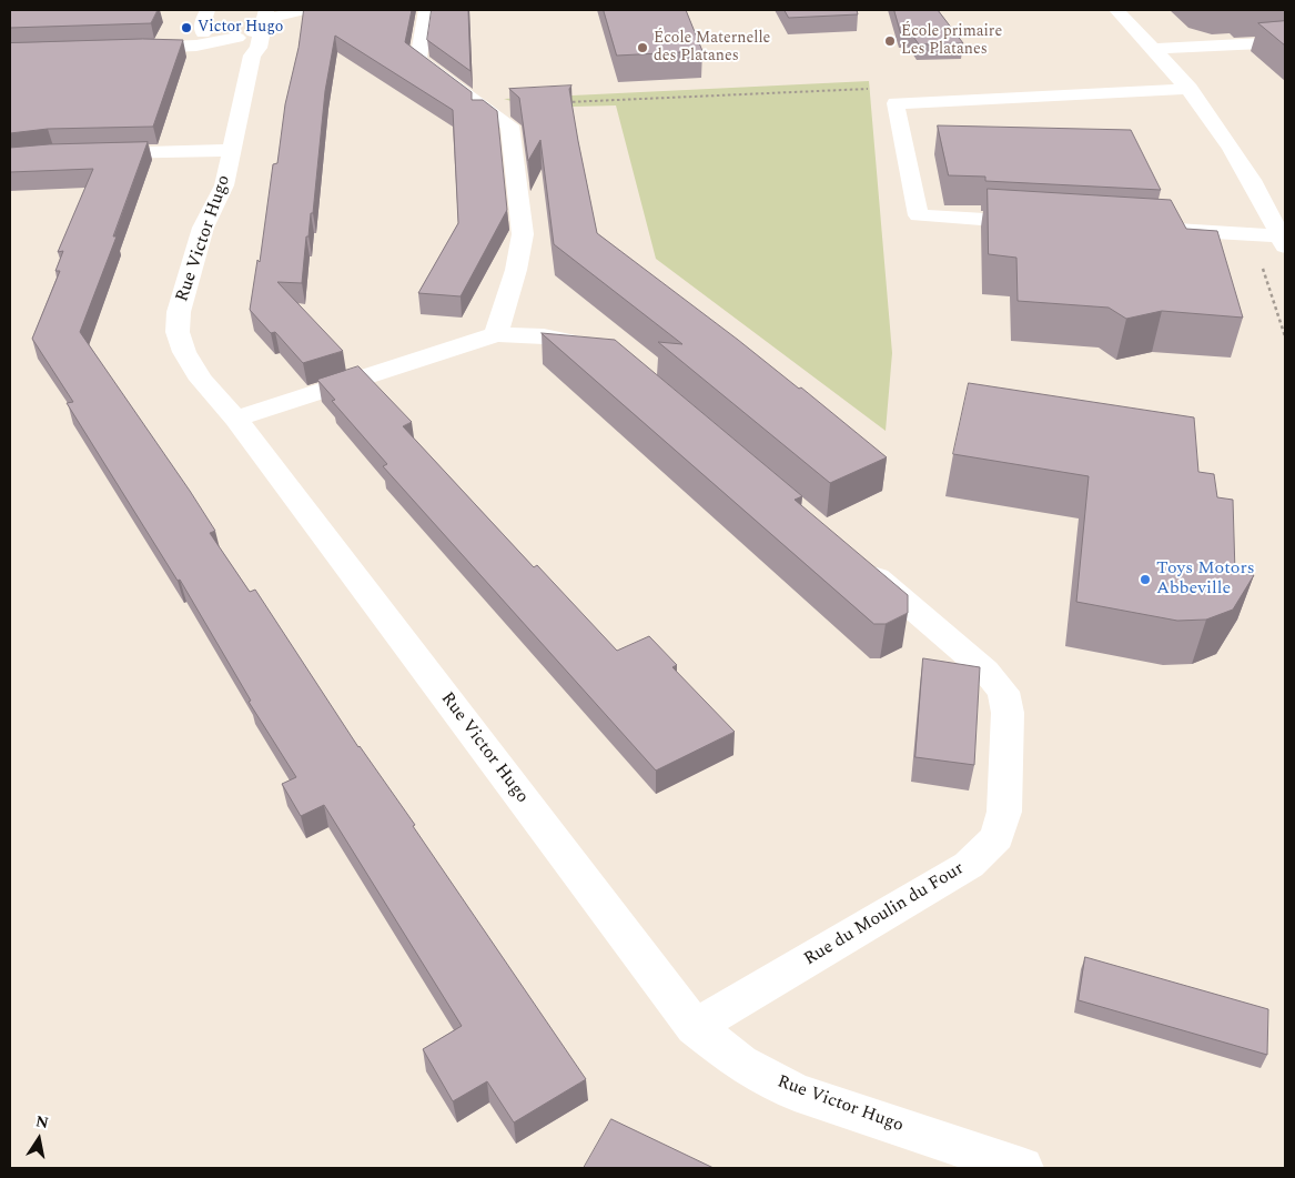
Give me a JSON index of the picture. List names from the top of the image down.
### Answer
{
  "streets": {
    "street": ["Rue Victor Hugo", "Rue du Moulin du Four"]
  },
  "crossings": [
    ["Rue Victor Hugo", "Rue du Moulin du Four"]
  ],
  "places": [
    "Victor Hugo",
    "École primaire Les Platanes",
    "École Maternelle des Platanes",
    "Toys Motors Abbeville"
  ],
  "north": "top"
}
